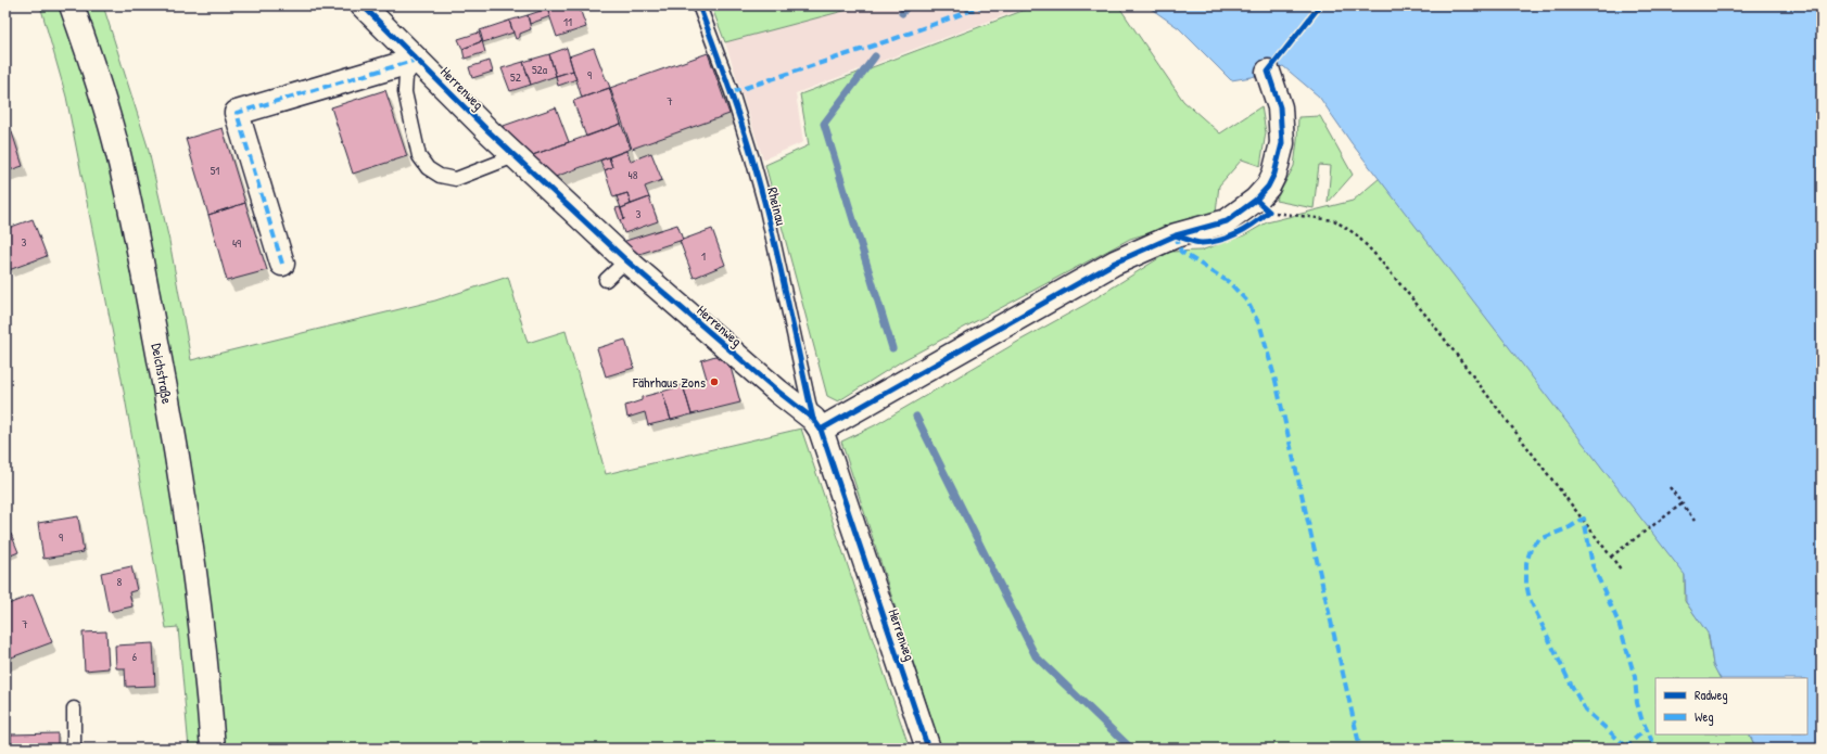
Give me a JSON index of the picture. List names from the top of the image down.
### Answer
{
  "streets": {
    "street": ["Herrenweg", "Deichstraße"],
    "lane": ["Rheinau"]
  },
  "crossings": [
    ["Herrenweg", "Rheinau"]
  ],
  "places": ["Fährhaus Zons"],
  "house_numbers": [
    "11",
    "52a",
    "9",
    "52",
    "7",
    "51",
    "48",
    "3",
    "3",
    "49",
    "1",
    "9",
    "8",
    "7",
    "6"
  ],
  "legend": ["Radweg", "Weg"]
}
